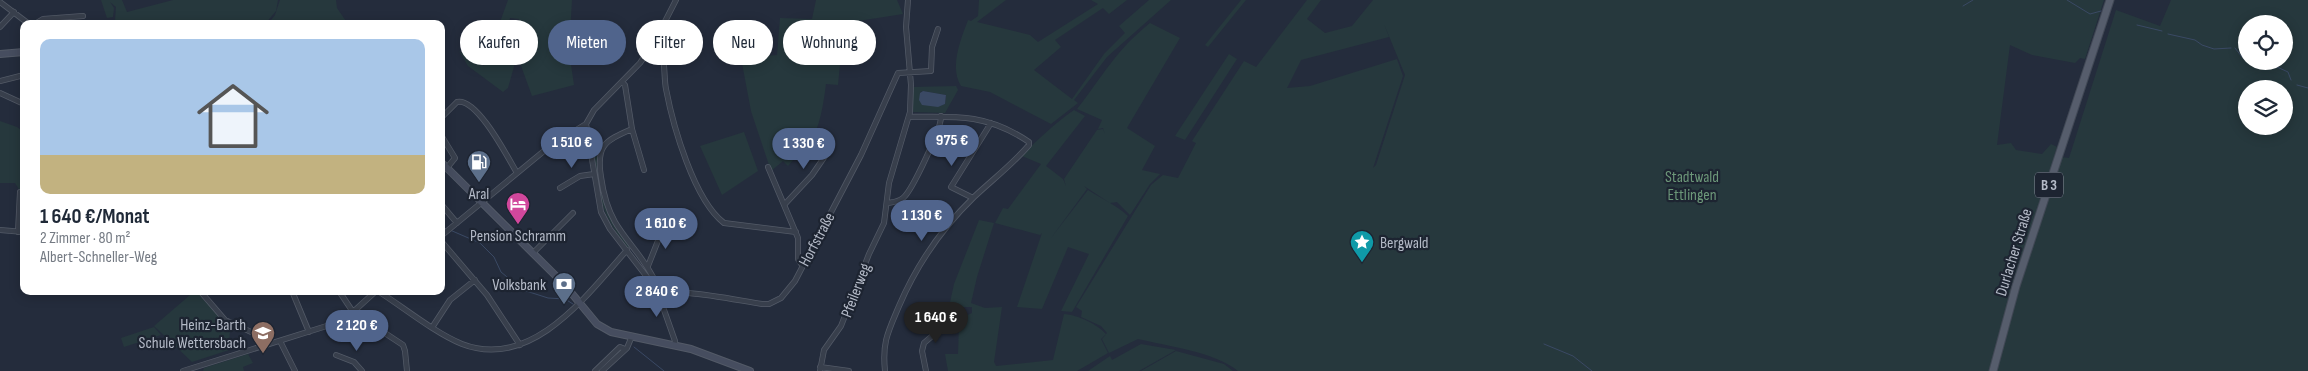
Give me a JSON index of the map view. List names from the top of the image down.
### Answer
{
  "streets": {
    "main road": ["B 3", "Durlacher Straße"],
    "street": ["Horfstraße", "Pfeilerweg"]
  },
  "crossings": [
    ["Horfstraße", "Pfeilerweg"]
  ],
  "parks": ["Stadtwald Ettlingen"],
  "places": {
    "fuel station": ["Aral"],
    "hotel": ["Pension Schramm"],
    "place": ["Bergwald"],
    "bank": ["Volksbank"],
    "school or university": ["Heinz-Barth Schule Wettersbach"]
  },
  "page": {
    "chip": [
      "Kaufen",
      "Mieten",
      "Filter",
      "Neu",
      "Wohnung"
    ],
    "list": [
      {
        "name": "1 640 €/Monat",
        "note": "2 Zimmer · 80 m² · Albert-Schneller-Weg"
      }
    ],
    "price": [
      "975 €",
      "1 510 €",
      "1 330 €",
      "1 130 €",
      "1 610 €",
      "2 840 €",
      "1 640 €",
      "2 120 €"
    ]
  }
}
